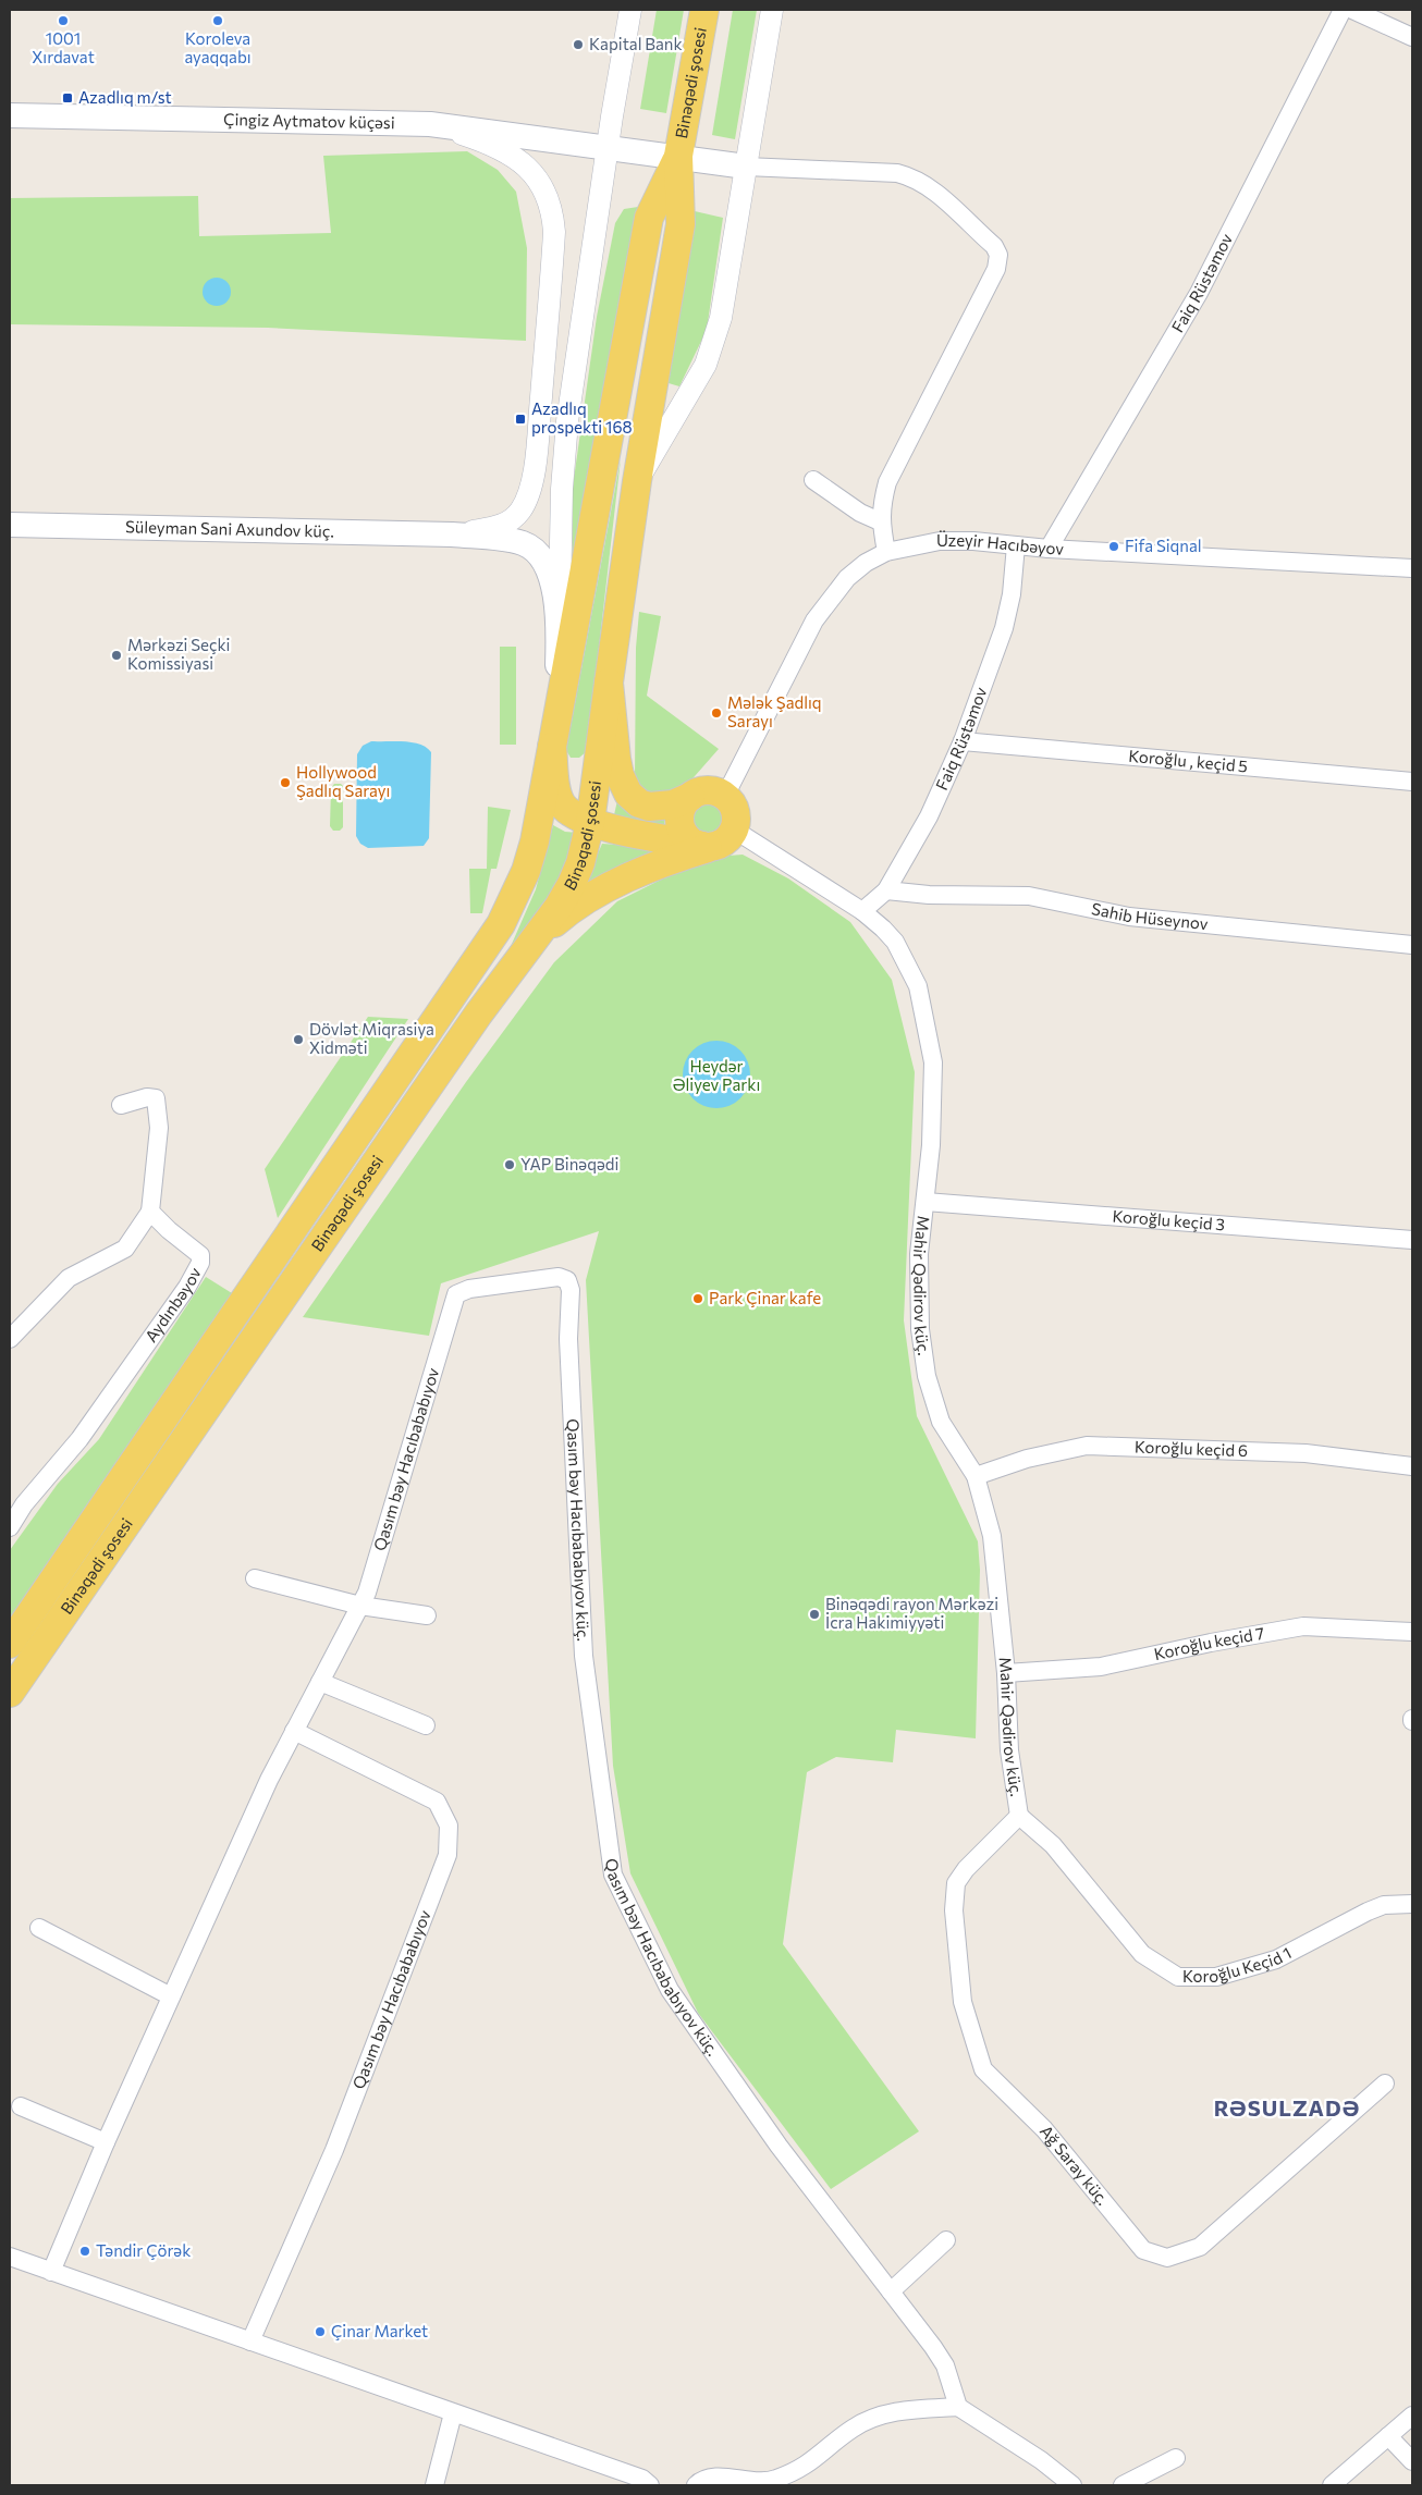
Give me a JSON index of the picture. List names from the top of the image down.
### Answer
{
  "streets": {
    "main road": ["Binəqədi şosesi", "Çingiz Aytmatov küçəsi", "Süleyman Sani Axundov küç."],
    "street": [
      "Faiq Rüstəmov",
      "Üzeyir Hacıbəyov",
      "Koroğlu , keçid 5",
      "Sahib Hüseynov",
      "Koroğlu keçid 3",
      "Mahir Qədirov küç.",
      "Aydınbəyov",
      "Koroğlu keçid 6",
      "Qasım bəy Hacıbababıyov",
      "Qasım bəy Hacıbababıyov küç.",
      "Koroğlu keçid 7",
      "Koroğlu Keçid 1",
      "Ağ Saray küç."
    ]
  },
  "crossings": [
    ["Binəqədi şosesi", "Çingiz Aytmatov küçəsi"],
    ["Binəqədi şosesi", "Süleyman Sani Axundov küç."],
    ["Faiq Rüstəmov", "Üzeyir Hacıbəyov"],
    ["Faiq Rüstəmov", "Koroğlu , keçid 5"],
    ["Faiq Rüstəmov", "Sahib Hüseynov"],
    ["Faiq Rüstəmov", "Mahir Qədirov küç."],
    ["Üzeyir Hacıbəyov", "Mahir Qədirov küç."],
    ["Koroğlu keçid 3", "Mahir Qədirov küç."],
    ["Mahir Qədirov küç.", "Koroğlu keçid 6"],
    ["Mahir Qədirov küç.", "Koroğlu keçid 7"],
    ["Mahir Qədirov küç.", "Koroğlu Keçid 1"],
    ["Mahir Qədirov küç.", "Ağ Saray küç."],
    ["Qasım bəy Hacıbababıyov", "Qasım bəy Hacıbababıyov küç."],
    ["Koroğlu Keçid 1", "Ağ Saray küç."]
  ],
  "districts": ["RƏSULZADƏ"],
  "parks": ["Heydər Əliyev Parkı"],
  "places": {
    "other": [
      "1001 Xırdavat",
      "Koroleva ayaqqabı",
      "Kapital Bank",
      "Fifa Siqnal",
      "Mərkəzi Seçki Komissiyasi",
      "Mələk Şadlıq Sarayı",
      "Hollywood Şadlıq Sarayı",
      "Dövlət Miqrasiya Xidməti",
      "YAP Binəqədi",
      "Park Çinar kafe",
      "Binəqədi rayon Mərkəzi İcra Hakimiyyəti",
      "Təndir Çörək",
      "Çinar Market"
    ],
    "transit": ["Azadlıq m/st", "Azadlıq prospekti 168"]
  }
}
